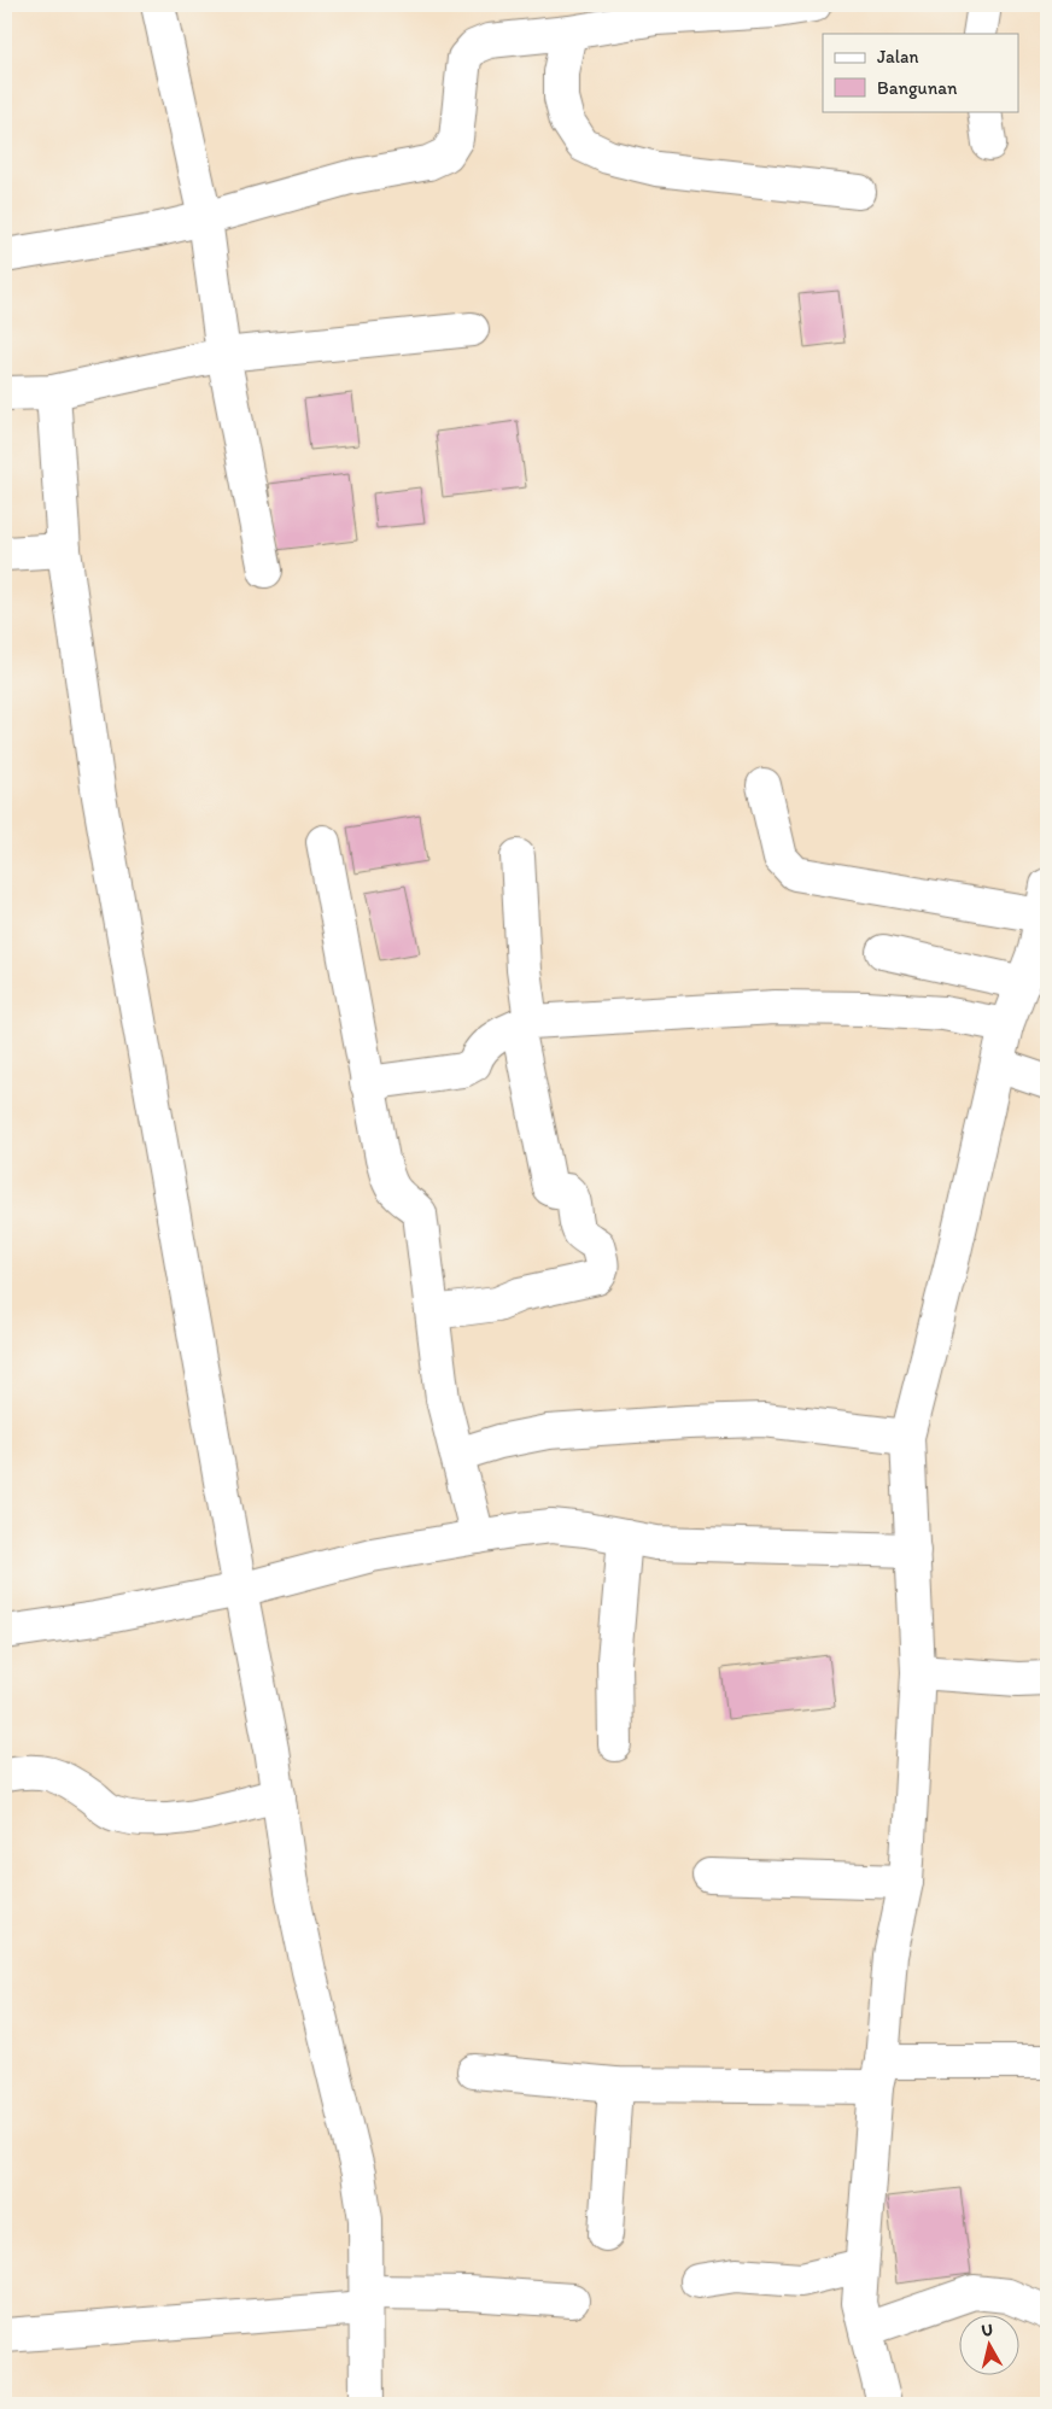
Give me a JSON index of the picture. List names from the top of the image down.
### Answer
{
  "legend": ["Jalan", "Bangunan"],
  "north": "top"
}
